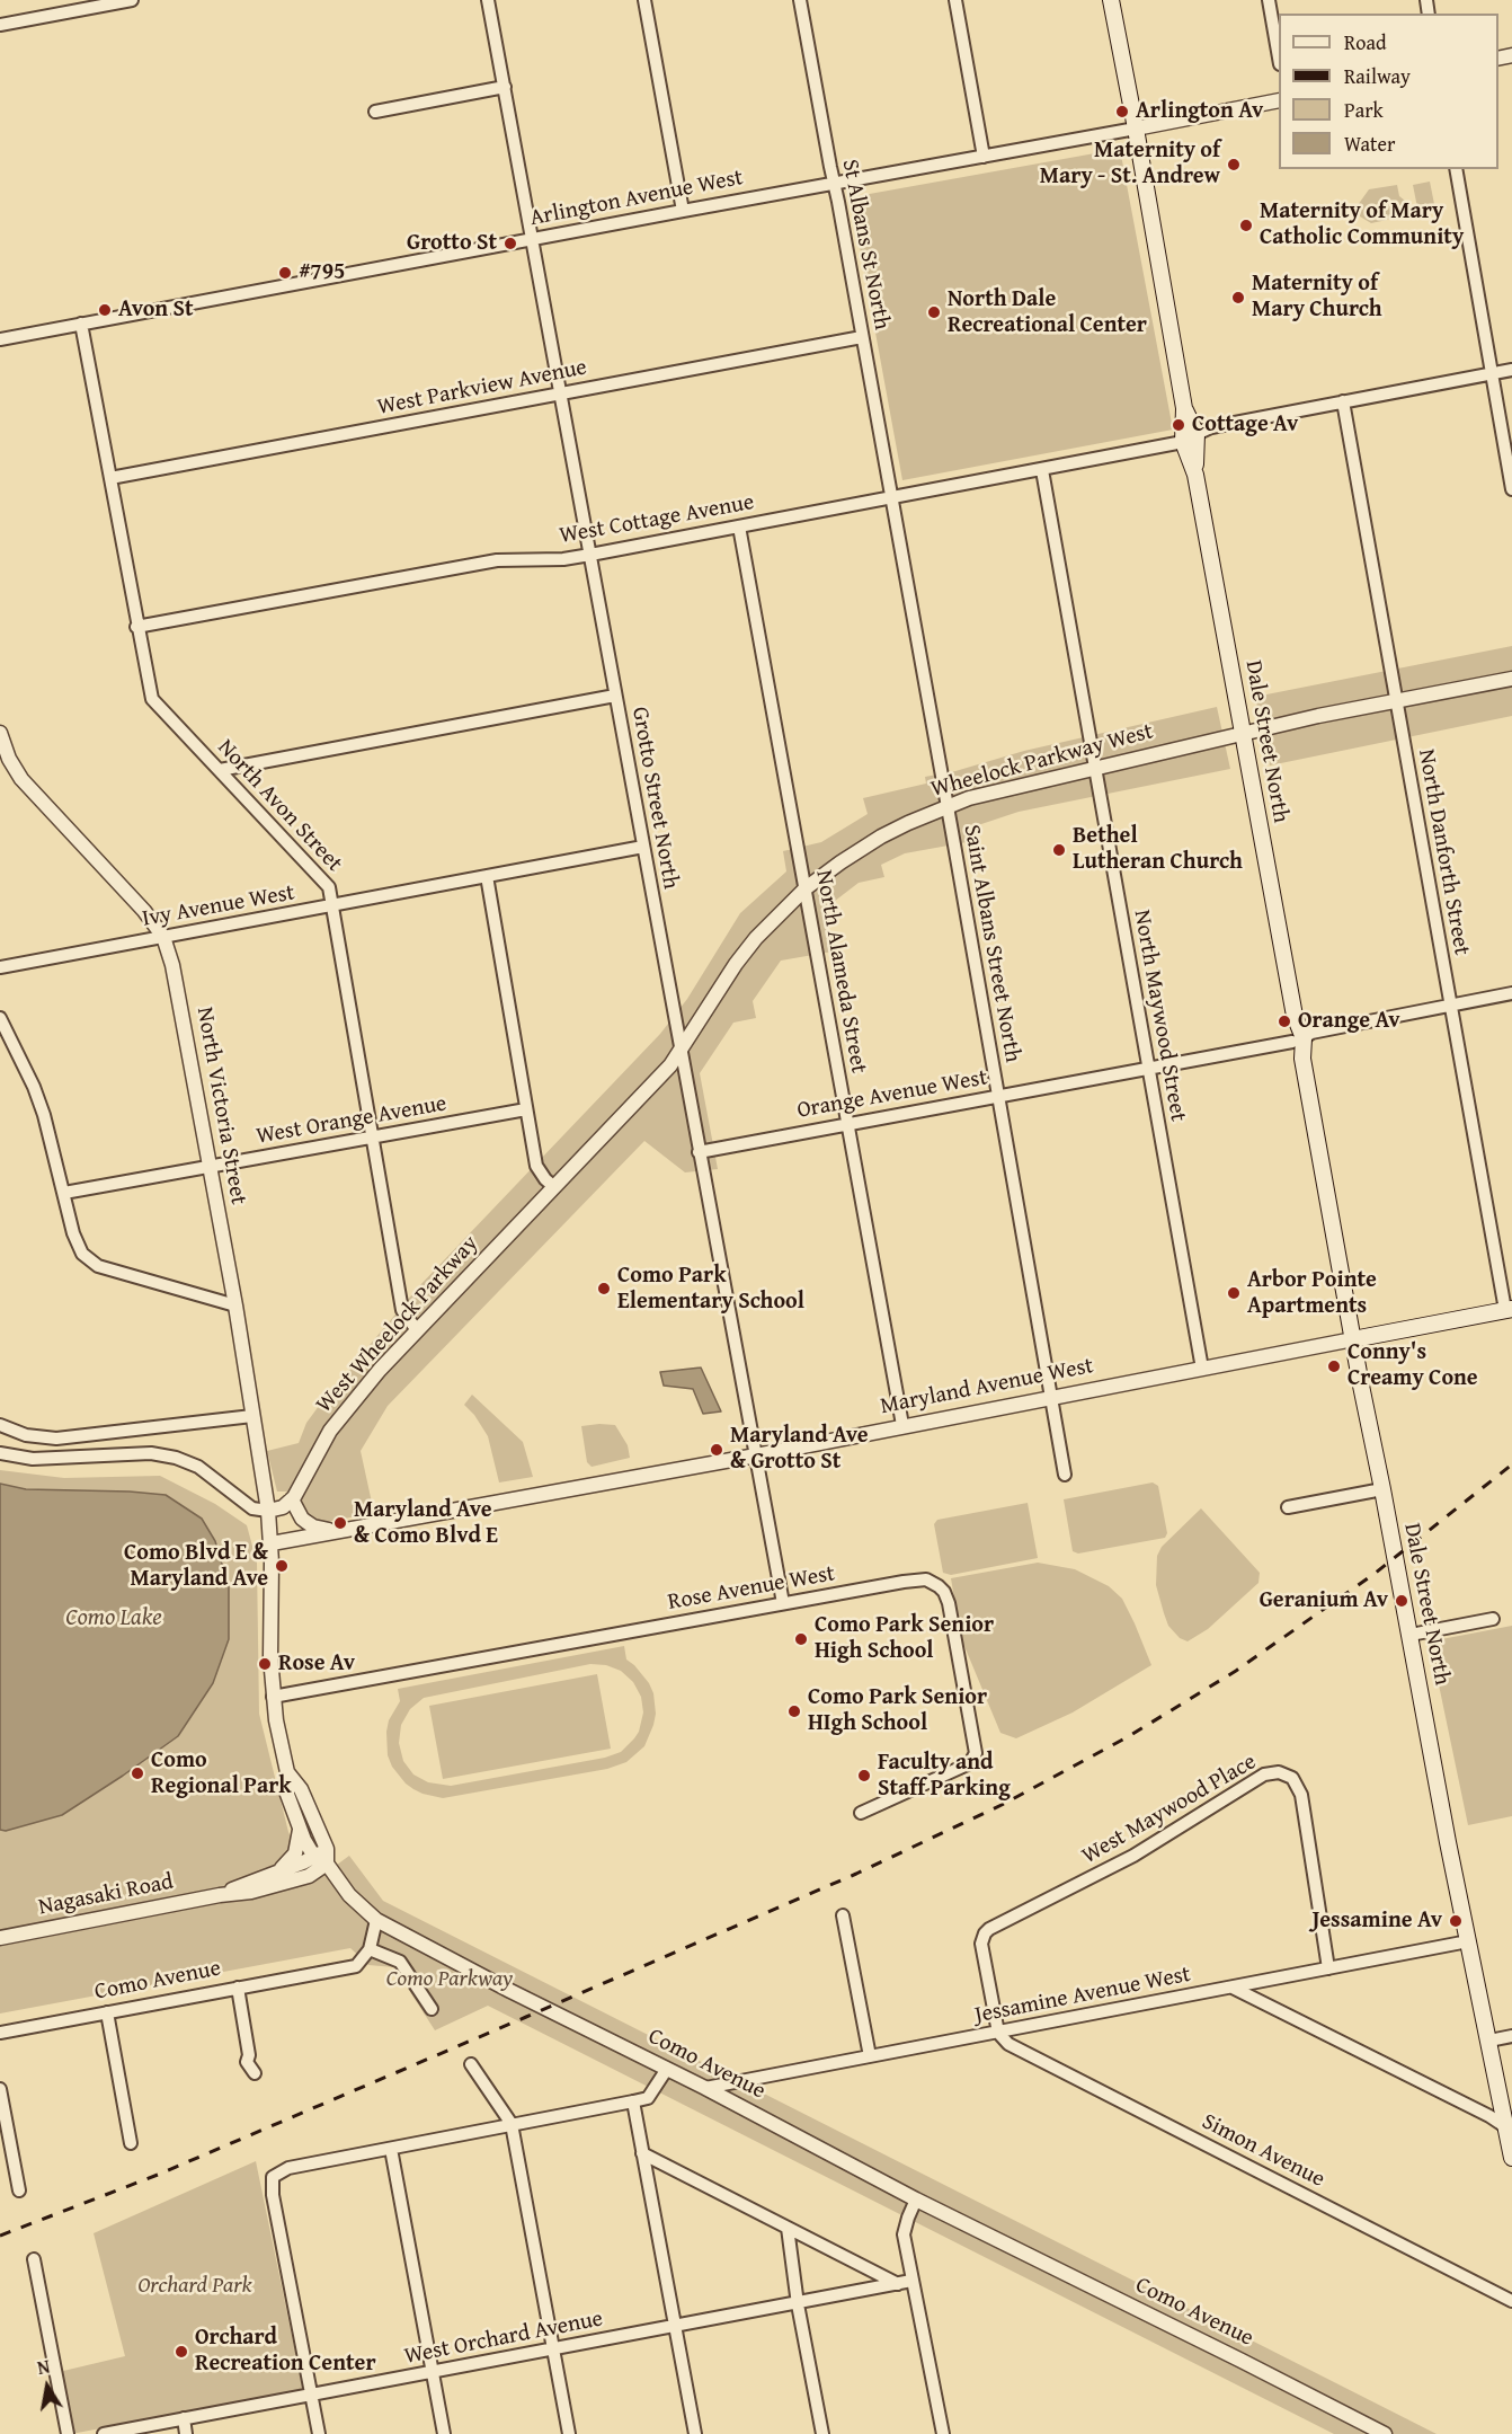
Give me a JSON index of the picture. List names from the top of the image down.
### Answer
{
  "streets": {
    "main road": ["Dale Street North", "Maryland Avenue West"],
    "street": [
      "Arlington Avenue West",
      "St Albans St North",
      "West Parkview Avenue",
      "West Cottage Avenue",
      "Wheelock Parkway West",
      "Grotto Street North",
      "North Avon Street",
      "North Danforth Street",
      "Ivy Avenue West",
      "Saint Albans Street North",
      "North Alameda Street",
      "North Maywood Street",
      "Orange Avenue West",
      "North Victoria Street",
      "West Orange Avenue",
      "West Wheelock Parkway",
      "Rose Avenue West",
      "West Maywood Place",
      "Nagasaki Road",
      "Como Avenue",
      "Jessamine Avenue West",
      "Simon Avenue",
      "West Orchard Avenue"
    ]
  },
  "crossings": [
    ["Arlington Avenue West", "St Albans St North"],
    ["Arlington Avenue West", "Dale Street North"],
    ["Arlington Avenue West", "Grotto Street North"],
    ["Arlington Avenue West", "North Avon Street"],
    ["St Albans St North", "West Parkview Avenue"],
    ["St Albans St North", "West Cottage Avenue"],
    ["St Albans St North", "Saint Albans Street North"],
    ["West Parkview Avenue", "Grotto Street North"],
    ["West Parkview Avenue", "North Avon Street"],
    ["West Cottage Avenue", "Dale Street North"],
    ["West Cottage Avenue", "Grotto Street North"],
    ["West Cottage Avenue", "North Avon Street"],
    ["West Cottage Avenue", "North Danforth Street"],
    ["West Cottage Avenue", "Saint Albans Street North"],
    ["West Cottage Avenue", "North Alameda Street"],
    ["West Cottage Avenue", "North Maywood Street"],
    ["Dale Street North", "Wheelock Parkway West"],
    ["Dale Street North", "Orange Avenue West"],
    ["Dale Street North", "Maryland Avenue West"],
    ["Dale Street North", "Jessamine Avenue West"],
    ["Wheelock Parkway West", "Grotto Street North"],
    ["Wheelock Parkway West", "North Danforth Street"],
    ["Wheelock Parkway West", "Saint Albans Street North"],
    ["Wheelock Parkway West", "North Alameda Street"],
    ["Wheelock Parkway West", "North Maywood Street"],
    ["Wheelock Parkway West", "West Wheelock Parkway"],
    ["Grotto Street North", "Ivy Avenue West"],
    ["Grotto Street North", "Orange Avenue West"],
    ["Grotto Street North", "Maryland Avenue West"],
    ["Grotto Street North", "Rose Avenue West"],
    ["North Avon Street", "Ivy Avenue West"],
    ["North Avon Street", "West Orange Avenue"],
    ["North Avon Street", "West Wheelock Parkway"],
    ["North Danforth Street", "Orange Avenue West"],
    ["North Danforth Street", "Maryland Avenue West"],
    ["Ivy Avenue West", "North Victoria Street"],
    ["Saint Albans Street North", "Orange Avenue West"],
    ["Saint Albans Street North", "Maryland Avenue West"],
    ["North Alameda Street", "Orange Avenue West"],
    ["North Alameda Street", "Maryland Avenue West"],
    ["North Maywood Street", "Orange Avenue West"],
    ["North Maywood Street", "Maryland Avenue West"],
    ["North Victoria Street", "West Orange Avenue"],
    ["North Victoria Street", "Maryland Avenue West"],
    ["North Victoria Street", "Rose Avenue West"],
    ["North Victoria Street", "Como Avenue"],
    ["West Maywood Place", "Jessamine Avenue West"],
    ["West Maywood Place", "Simon Avenue"],
    ["Como Avenue", "Jessamine Avenue West"],
    ["Jessamine Avenue West", "Simon Avenue"]
  ],
  "water": ["Como Lake"],
  "parks": ["Como Parkway", "Orchard Park"],
  "places": [
    "Arlington Av",
    "Maternity of Mary - St. Andrew",
    "Maternity of Mary Catholic Community",
    "Grotto St",
    "#795",
    "Maternity of Mary Church",
    "Avon St",
    "North Dale Recreational Center",
    "Cottage Av",
    "Bethel Lutheran Church",
    "Orange Av",
    "Como Park Elementary School",
    "Arbor Pointe Apartments",
    "Conny's Creamy Cone",
    "Maryland Ave & Grotto St",
    "Maryland Ave & Como Blvd E",
    "Como Blvd E & Maryland Ave",
    "Geranium Av",
    "Como Park Senior High School",
    "Rose Av",
    "Como Park Senior HIgh School",
    "Como Regional Park",
    "Faculty and Staff Parking",
    "Jessamine Av",
    "Orchard Recreation Center"
  ],
  "legend": [
    "Road",
    "Railway",
    "Park",
    "Water"
  ],
  "north": "top"
}
